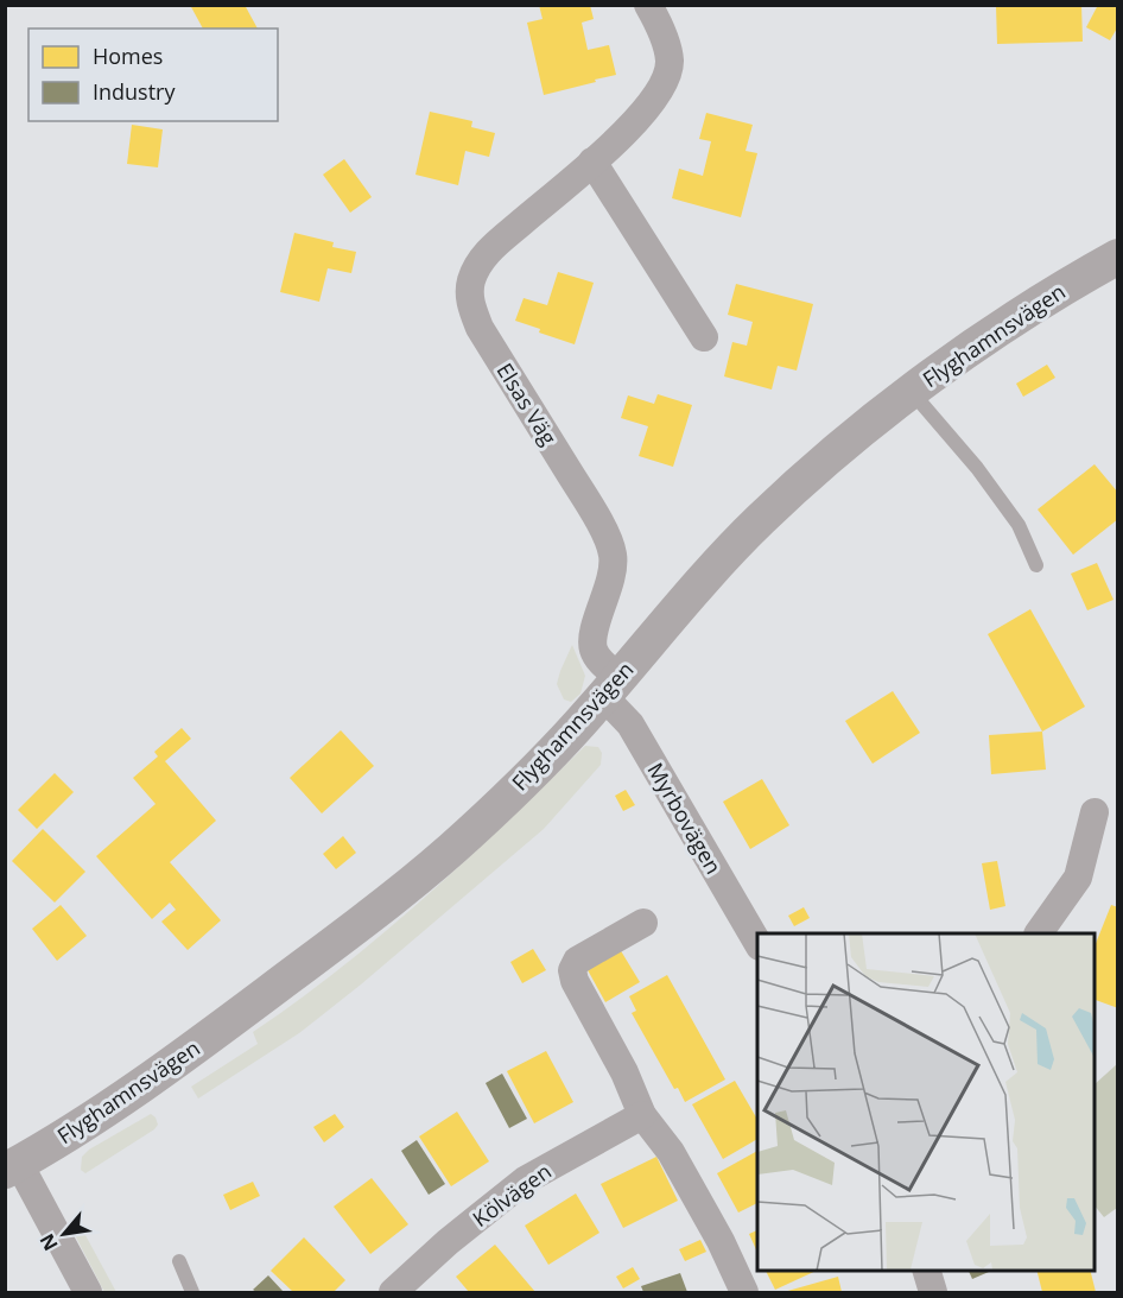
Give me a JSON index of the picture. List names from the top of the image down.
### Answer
{
  "streets": {
    "street": [
      "Flyghamnsvägen",
      "Elsas Väg",
      "Myrbovägen",
      "Kölvägen"
    ]
  },
  "crossings": [
    ["Flyghamnsvägen", "Elsas Väg"],
    ["Flyghamnsvägen", "Myrbovägen"],
    ["Elsas Väg", "Myrbovägen"]
  ],
  "legend": ["Homes", "Industry"],
  "north": "bottom left"
}
